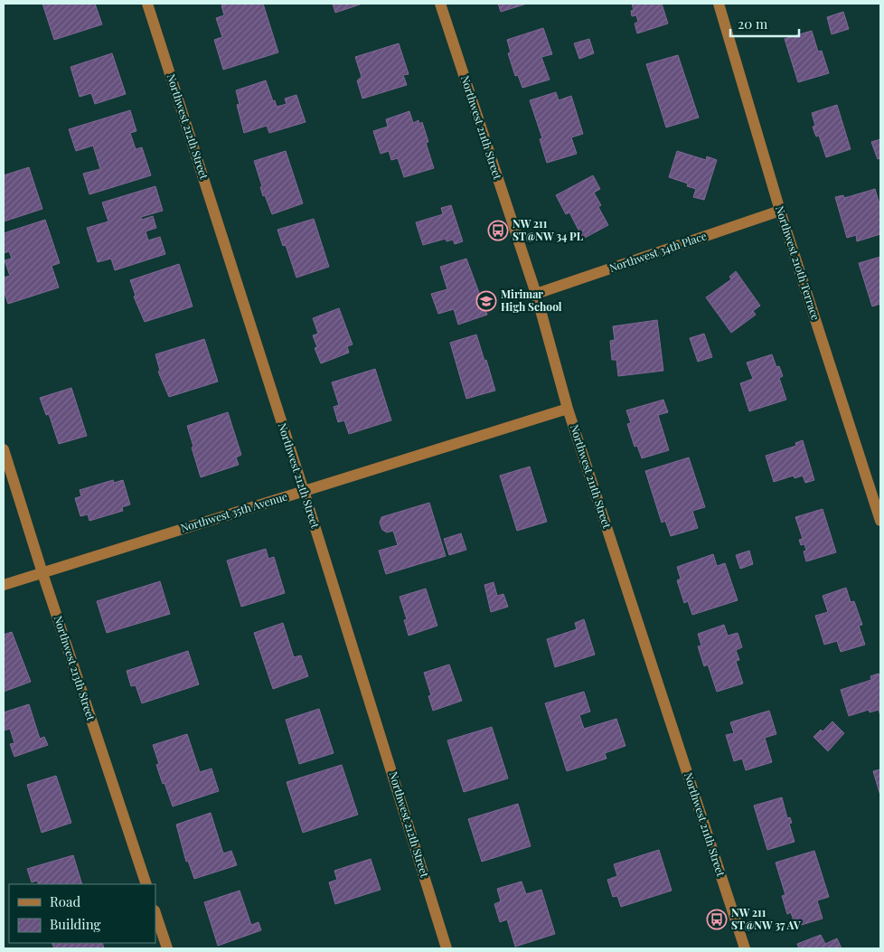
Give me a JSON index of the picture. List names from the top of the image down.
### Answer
{
  "streets": {
    "street": [
      "Northwest 212th Street",
      "Northwest 211th Street",
      "Northwest 34th Place",
      "Northwest 210th Terrace",
      "Northwest 35th Avenue",
      "Northwest 213th Street"
    ]
  },
  "crossings": [
    ["Northwest 212th Street", "Northwest 35th Avenue"],
    ["Northwest 211th Street", "Northwest 34th Place"],
    ["Northwest 211th Street", "Northwest 35th Avenue"],
    ["Northwest 34th Place", "Northwest 210th Terrace"],
    ["Northwest 35th Avenue", "Northwest 213th Street"]
  ],
  "places": {
    "bus stop": ["NW 211 ST@NW 34 PL", "NW 211 ST@NW 37 AV"],
    "school or university": ["Mirimar High School"]
  },
  "legend": ["Road", "Building"],
  "scale_bar": "20 m"
}
